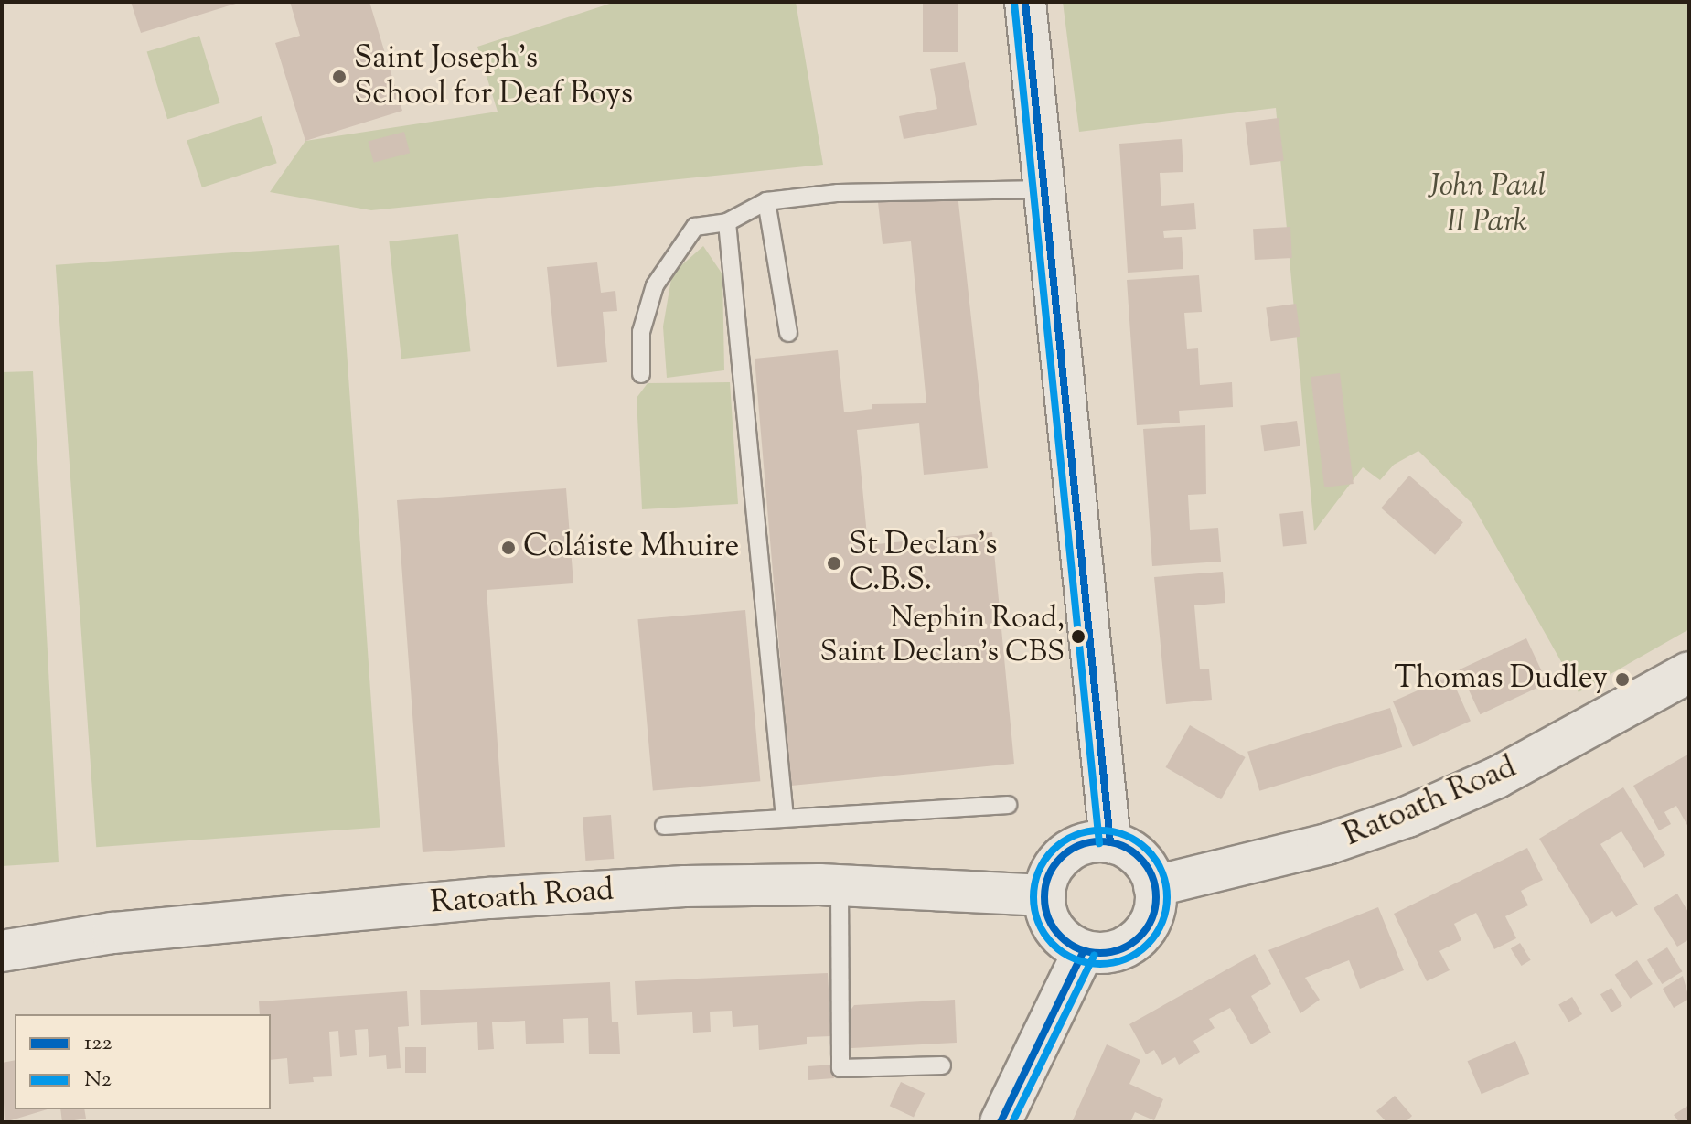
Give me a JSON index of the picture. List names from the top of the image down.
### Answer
{
  "streets": {
    "main road": ["Ratoath Road"]
  },
  "parks": ["John Paul II Park"],
  "places": [
    "Saint Joseph's School for Deaf Boys",
    "Coláiste Mhuire",
    "St Declan's C.B.S.",
    "Nephin Road, Saint Declan's CBS",
    "Thomas Dudley"
  ],
  "lines": ["transit line 122", "transit line N2"],
  "legend": ["122", "N2"]
}
